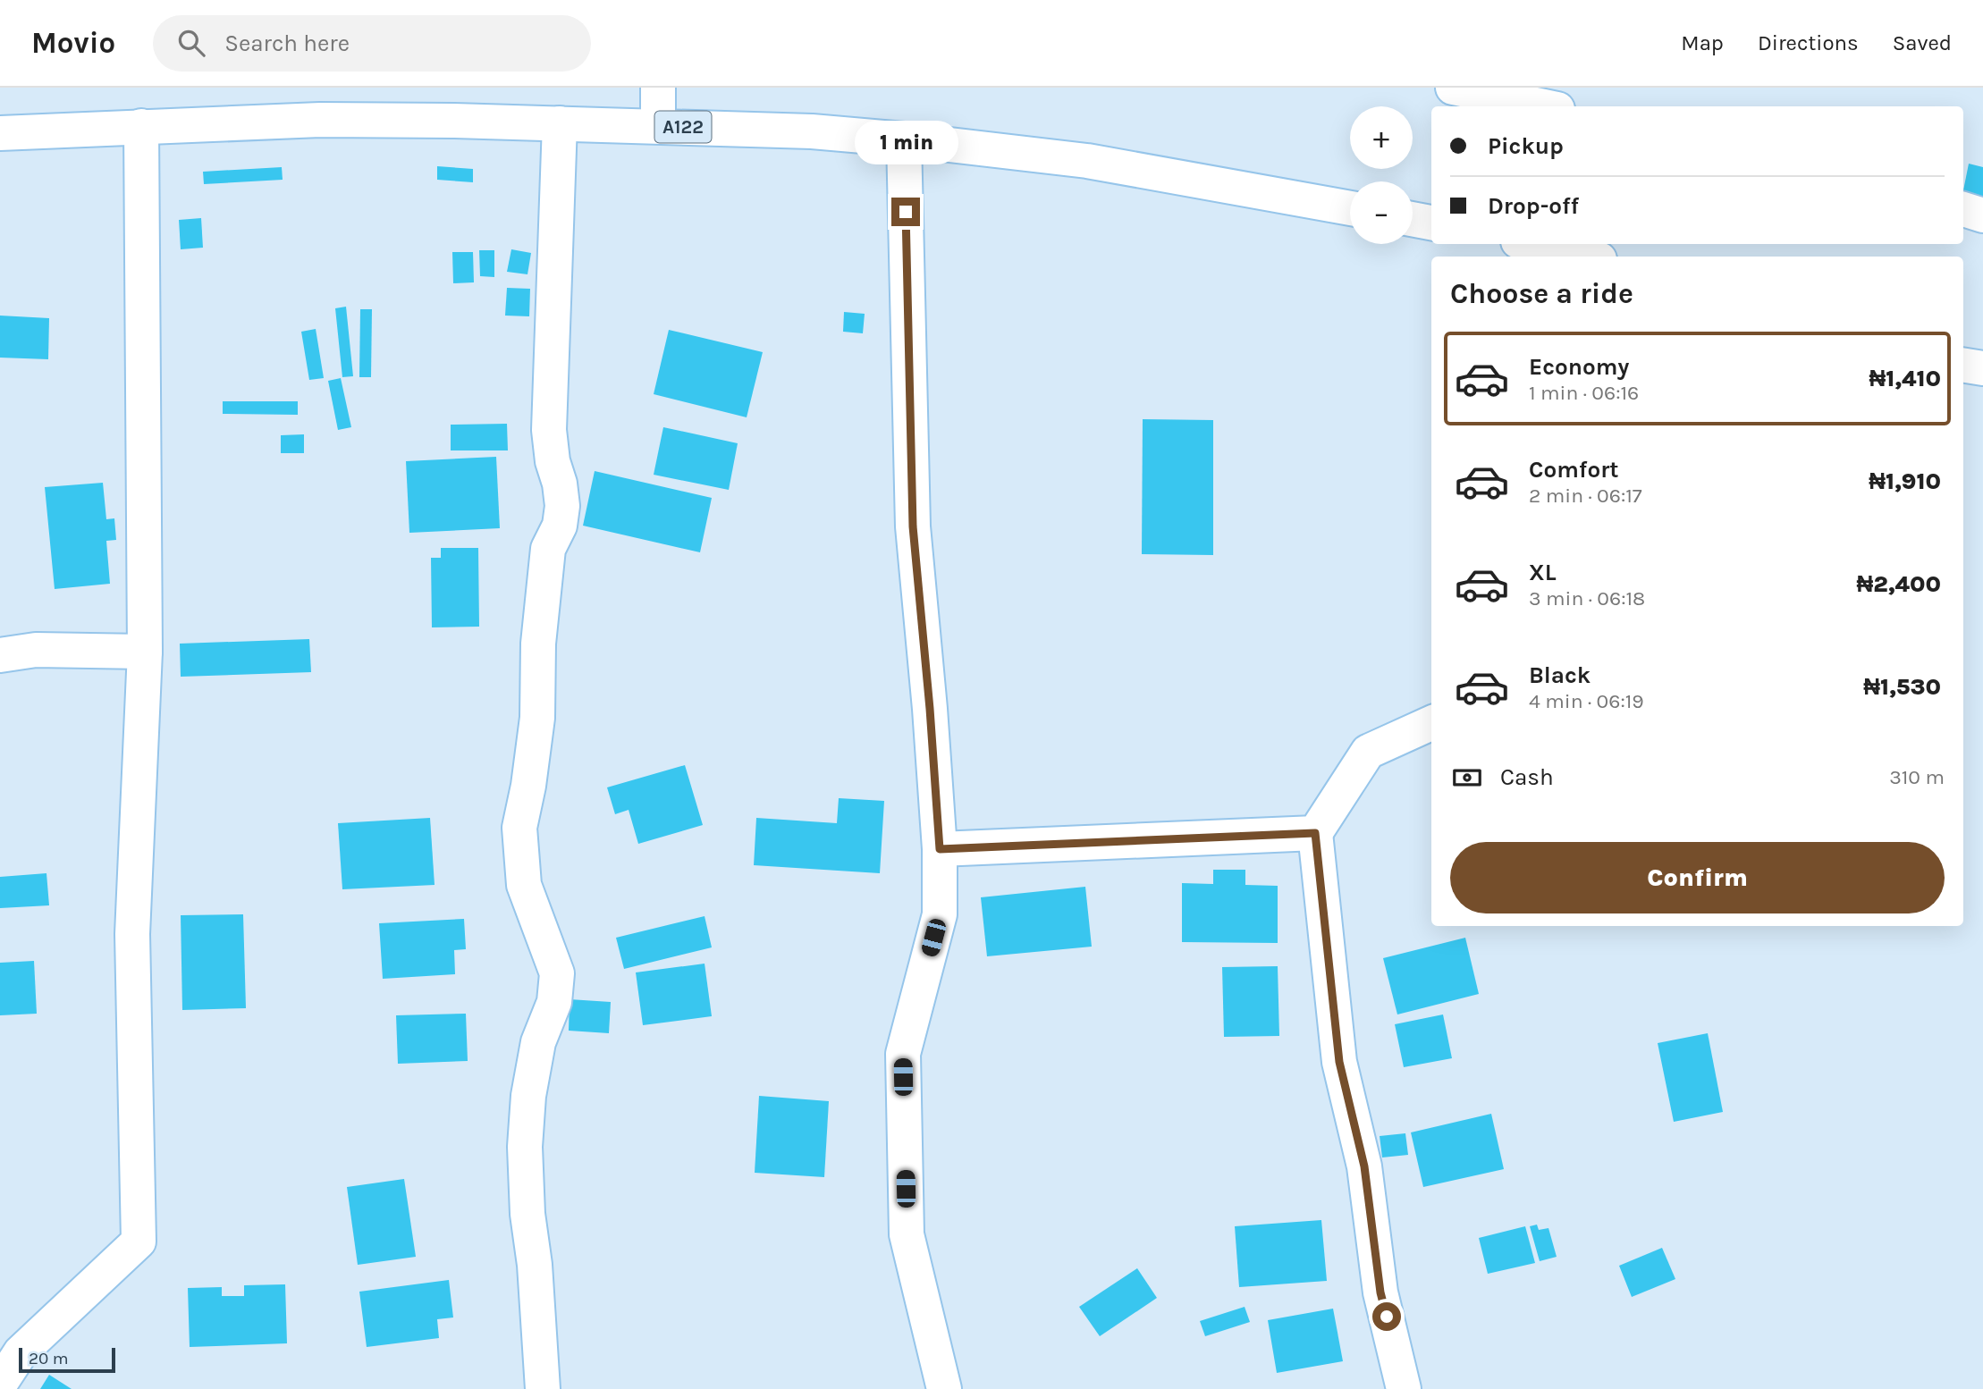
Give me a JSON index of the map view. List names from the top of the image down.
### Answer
{
  "streets": {
    "main road": ["A122"]
  },
  "scale_bar": "20 m",
  "page": {
    "header": "Movio",
    "search": "Search here",
    "nav": ["Map", "Directions", "Saved"],
    "map_buttons": ["+", "−"],
    "banner": ["Pickup", "Drop-off"],
    "bubble": "1 min",
    "heading": "Choose a ride",
    "list": [
      {
        "name": "Economy",
        "note": "1 min · 06:16",
        "value": "₦1,410"
      },
      {
        "name": "Comfort",
        "note": "2 min · 06:17",
        "value": "₦1,910"
      },
      {
        "name": "XL",
        "note": "3 min · 06:18",
        "value": "₦2,400"
      },
      {
        "name": "Black",
        "note": "4 min · 06:19",
        "value": "₦1,530"
      }
    ],
    "pay": ["Cash", "310 m"],
    "buttons": "Confirm",
    "scale": "20 m"
  }
}
